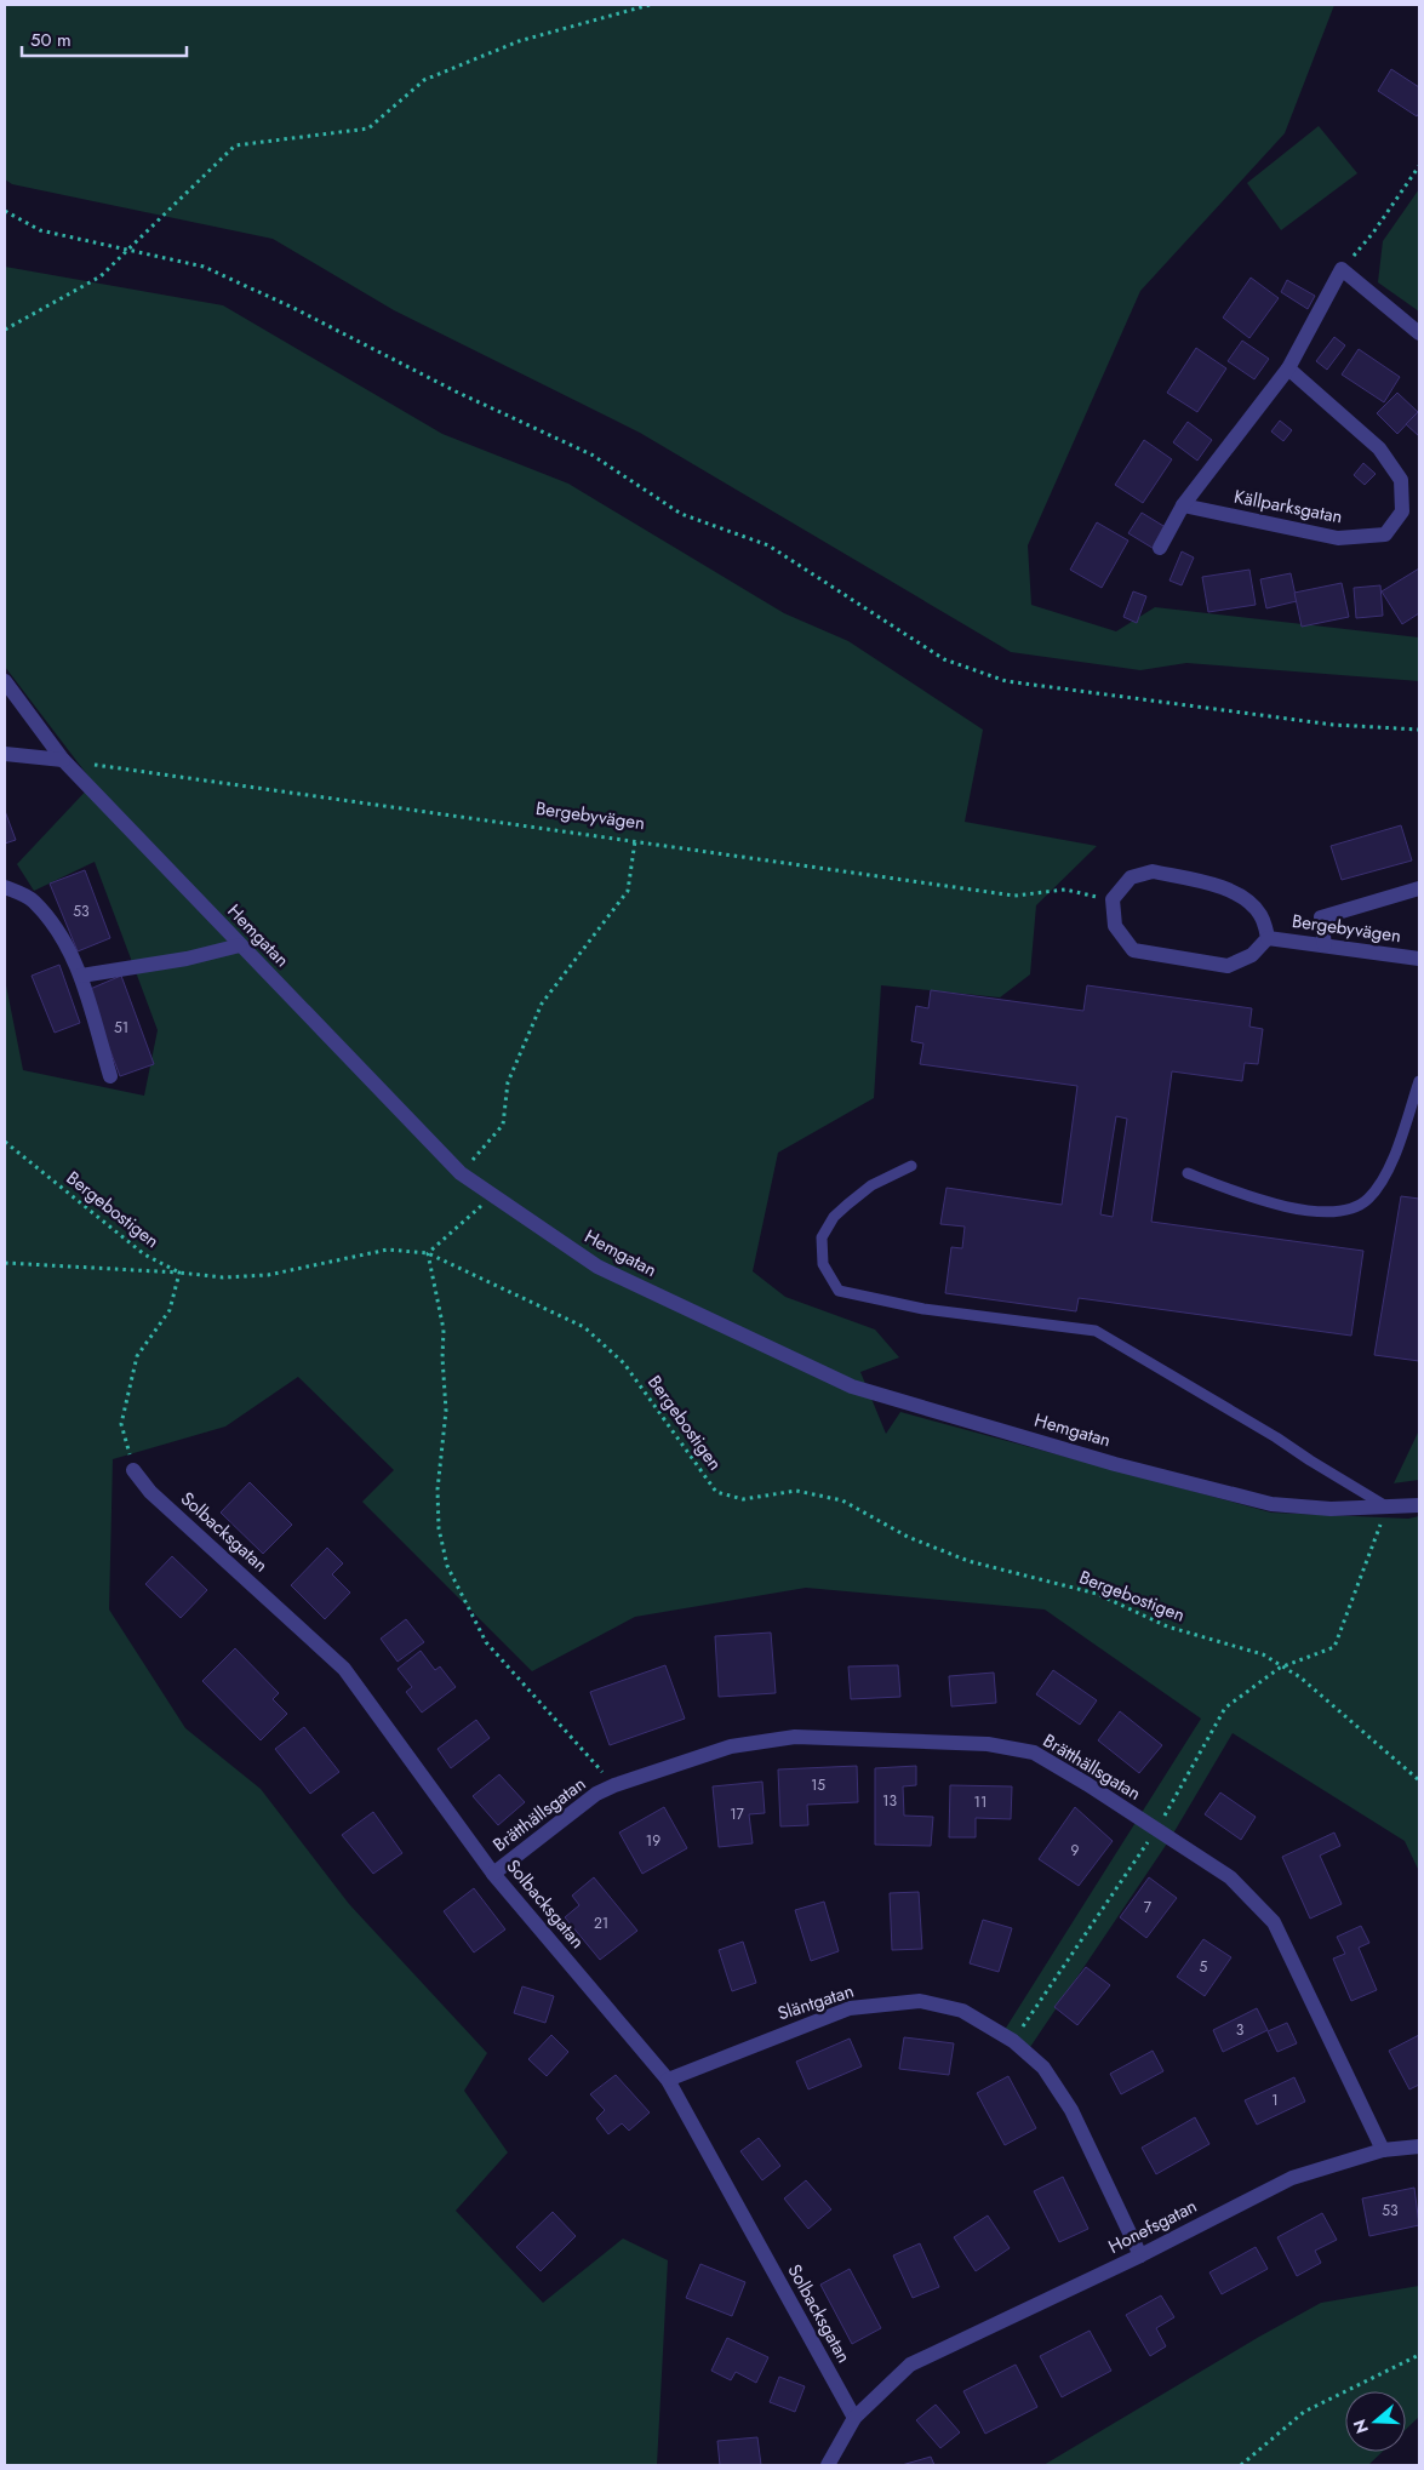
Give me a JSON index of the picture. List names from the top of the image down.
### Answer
{
  "streets": {
    "street": [
      "Källparksgatan",
      "Bergebyvägen",
      "Hemgatan",
      "Solbacksgatan",
      "Brätthällsgatan",
      "Släntgatan",
      "Honefsgatan"
    ],
    "path": ["Bergebostigen"]
  },
  "crossings": [
    ["Bergebyvägen", "Hemgatan"],
    ["Solbacksgatan", "Brätthällsgatan"],
    ["Solbacksgatan", "Släntgatan"],
    ["Solbacksgatan", "Honefsgatan"],
    ["Brätthällsgatan", "Honefsgatan"],
    ["Släntgatan", "Honefsgatan"]
  ],
  "house_numbers": [
    "53",
    "51",
    "15",
    "13",
    "11",
    "17",
    "19",
    "9",
    "7",
    "21",
    "5",
    "3",
    "1",
    "53"
  ],
  "scale_bar": "50 m",
  "north": "left"
}
